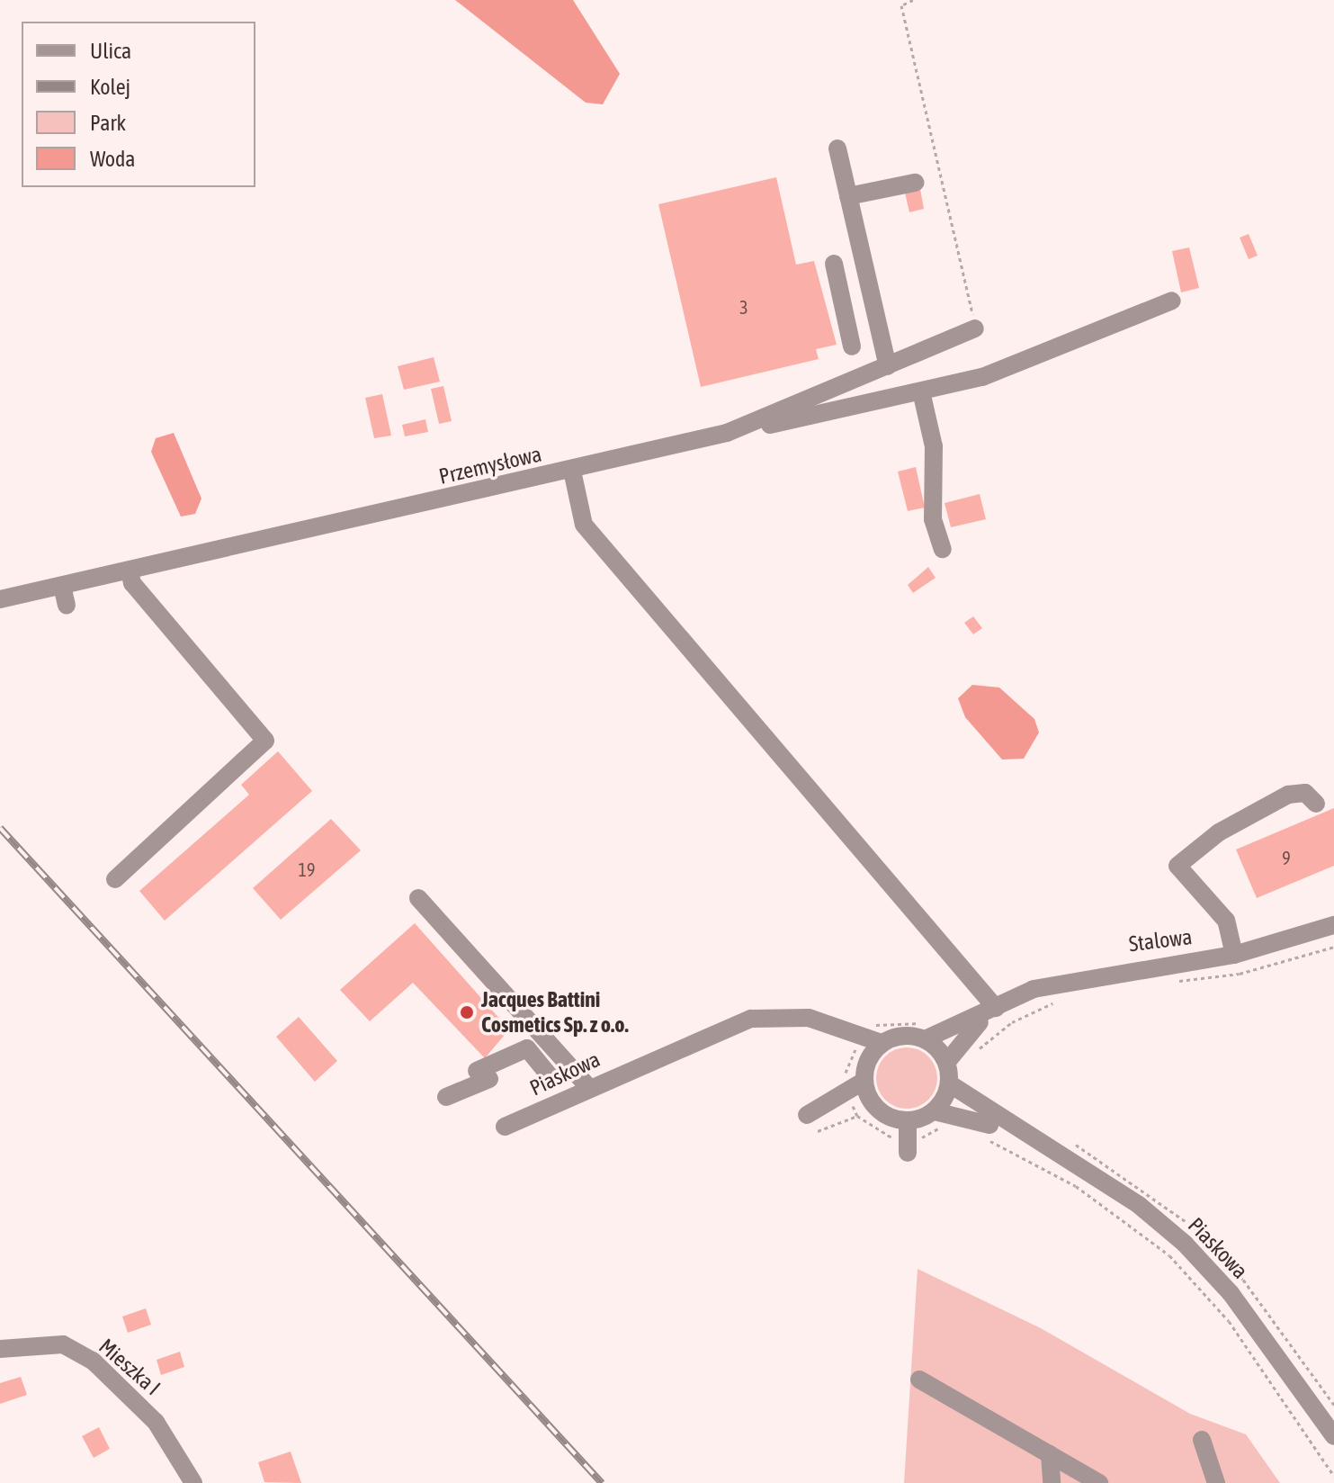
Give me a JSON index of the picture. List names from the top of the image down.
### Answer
{
  "streets": {
    "street": [
      "Przemysłowa",
      "Stalowa",
      "Piaskowa",
      "Mieszka I"
    ]
  },
  "crossings": [
    ["Stalowa", "Piaskowa"]
  ],
  "places": ["Jacques Battini Cosmetics Sp. z o.o."],
  "house_numbers": ["3", "9", "19"],
  "legend": [
    "Ulica",
    "Kolej",
    "Park",
    "Woda"
  ]
}
